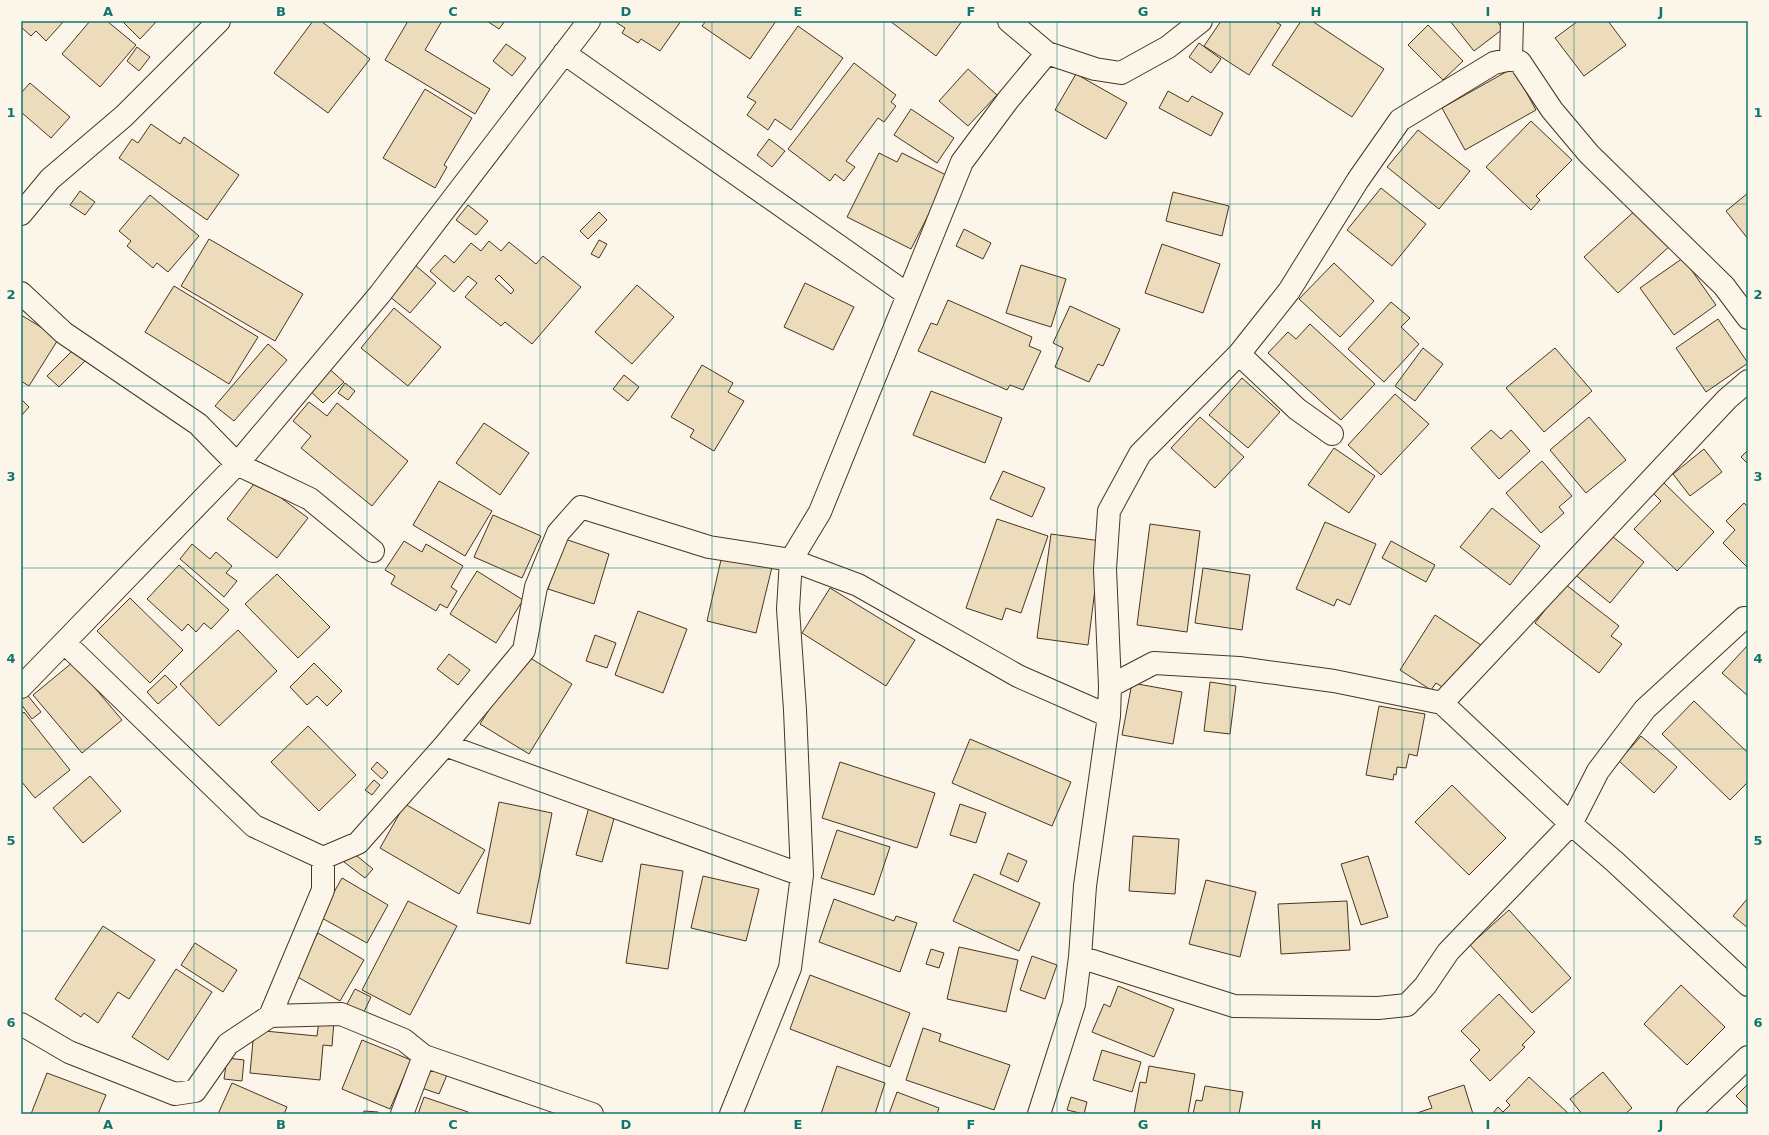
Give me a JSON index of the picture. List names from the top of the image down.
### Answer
{
  "grid": {
    "columns": [
      "A",
      "B",
      "C",
      "D",
      "E",
      "F",
      "G",
      "H",
      "I",
      "J"
    ],
    "rows": [
      "1",
      "2",
      "3",
      "4",
      "5",
      "6"
    ]
  }
}
